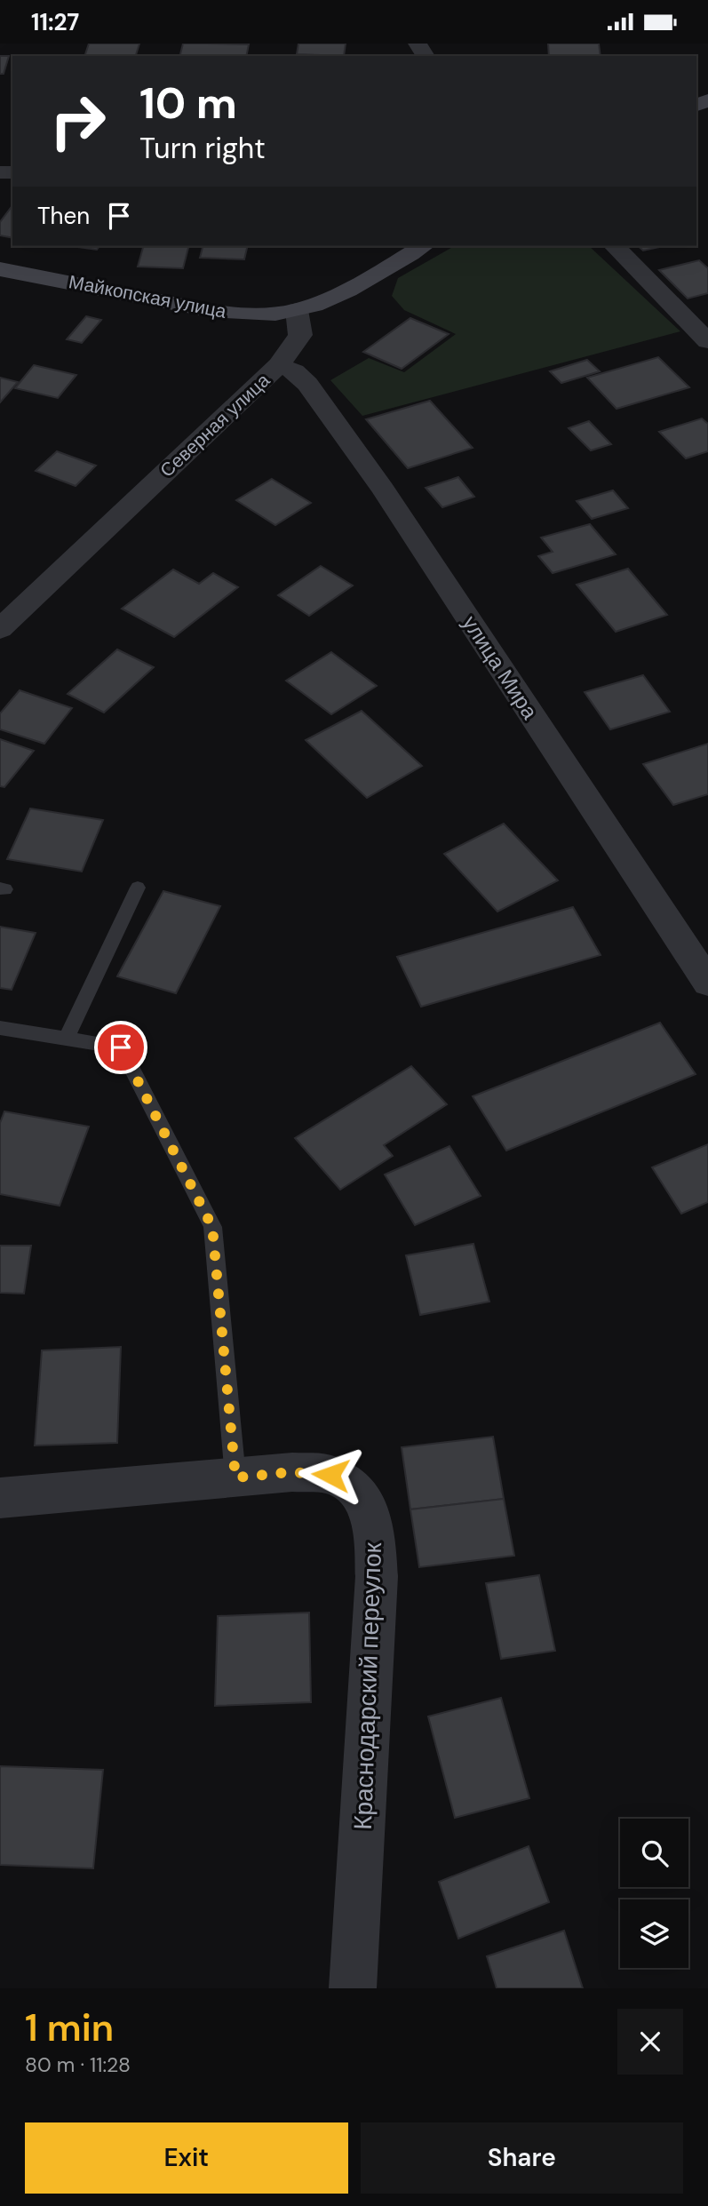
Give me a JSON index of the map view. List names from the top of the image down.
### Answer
{
  "streets": {
    "street": [
      "Майкопская улица",
      "Северная улица",
      "улица Мира",
      "Краснодарский переулок"
    ]
  },
  "crossings": [
    ["Майкопская улица", "Северная улица"],
    ["Северная улица", "улица Мира"]
  ],
  "page": {
    "status": "11:27",
    "turn": ["10 m", "Turn right"],
    "then": "Then",
    "heading": ["1 min", "80 m · 11:28"],
    "buttons": ["Exit", "Share"]
  }
}
